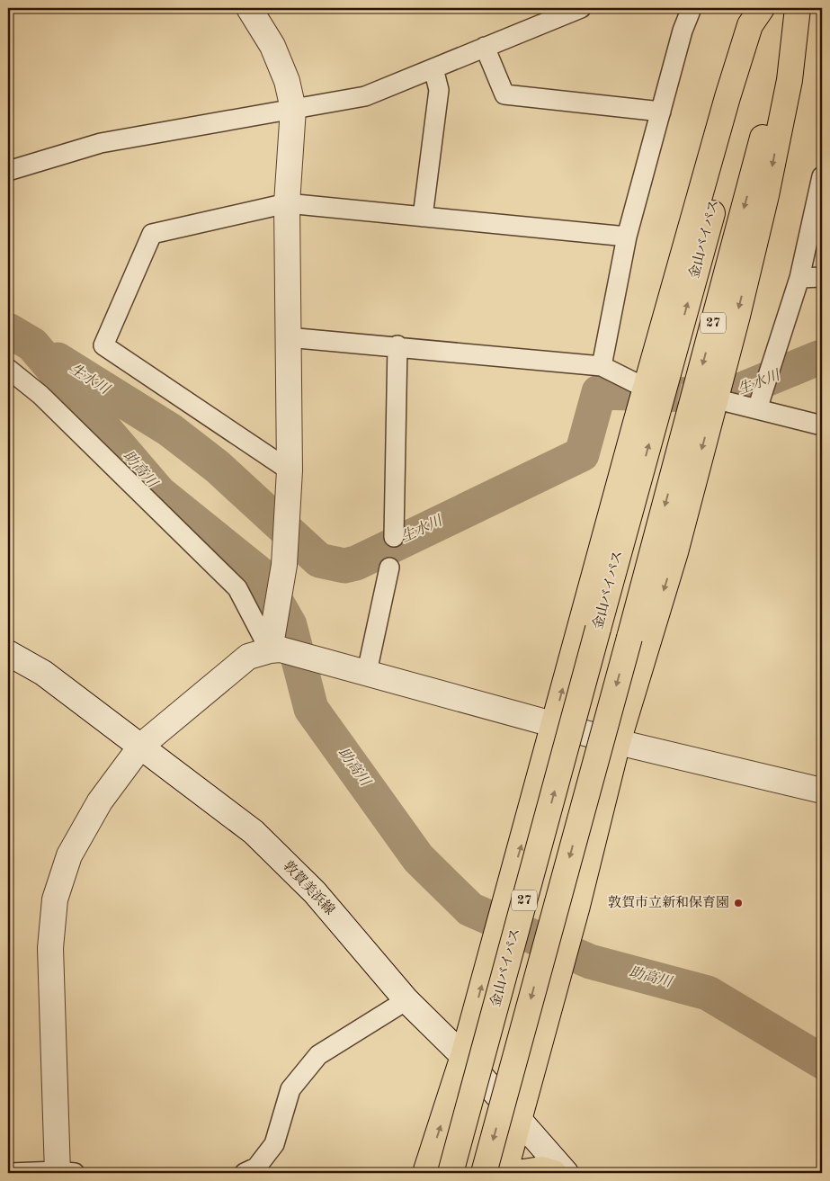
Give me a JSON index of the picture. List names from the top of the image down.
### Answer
{
  "streets": {
    "highway": ["金山バイパス", "27"],
    "street": ["敦賀美浜線"]
  },
  "water": ["生水川", "助高川"],
  "places": ["敦賀市立新和保育園"]
}
